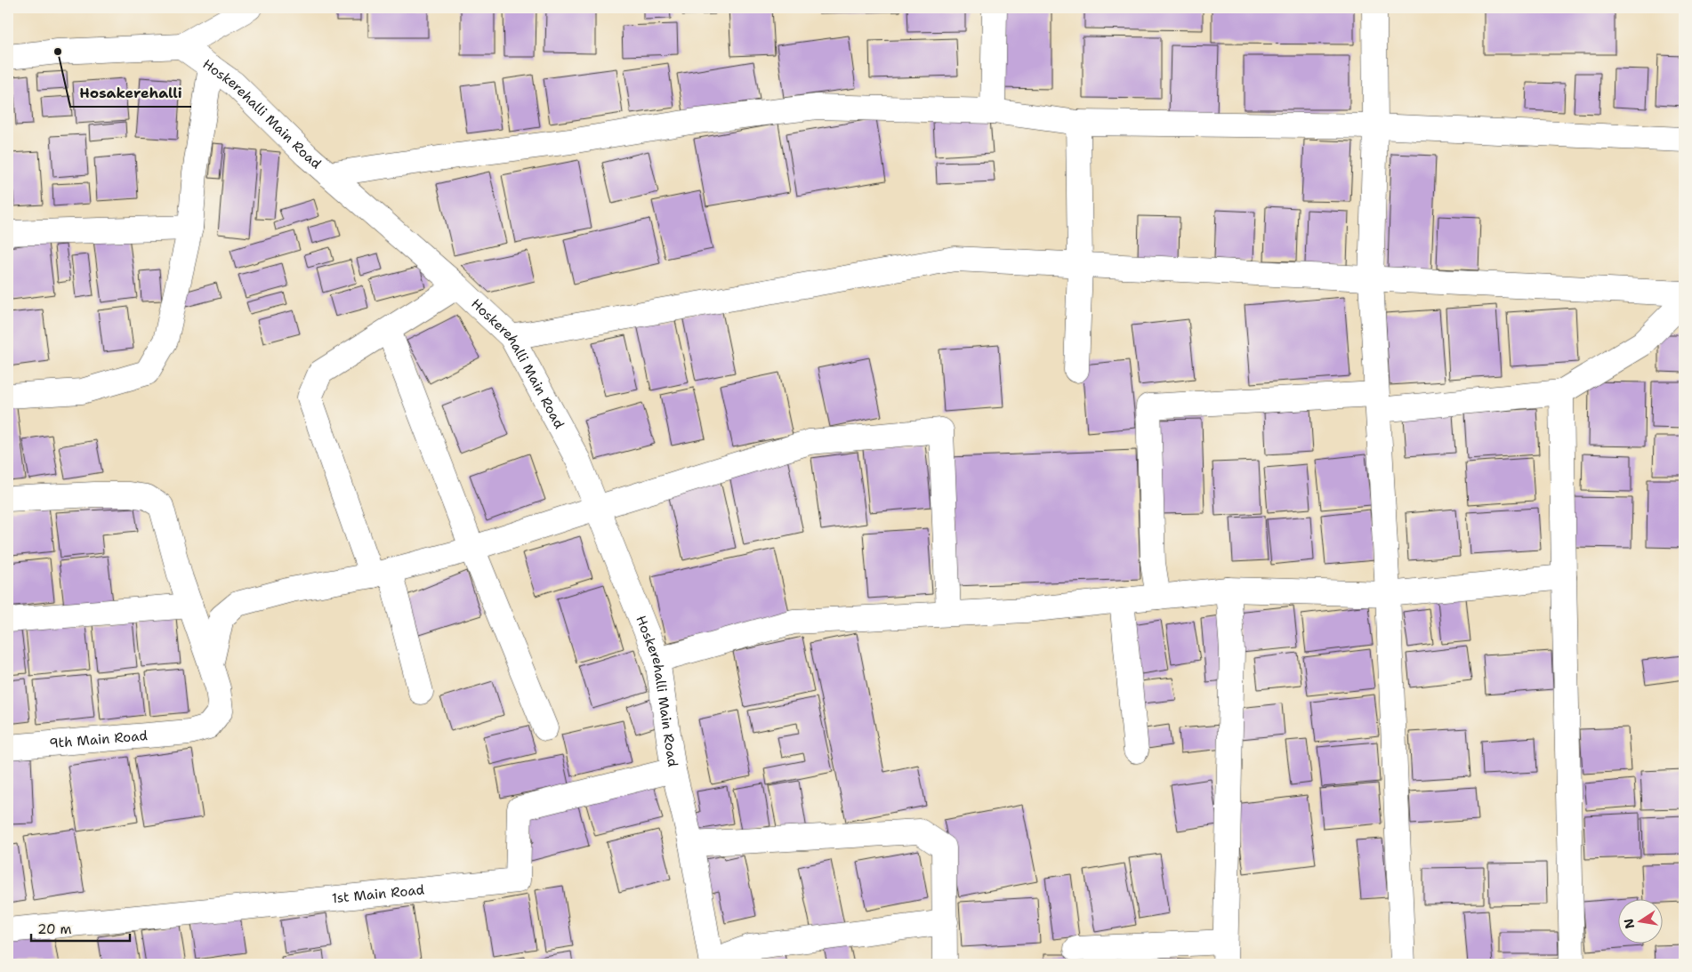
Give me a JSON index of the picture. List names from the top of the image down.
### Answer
{
  "streets": {
    "street": ["Hoskerehalli Main Road", "9th Main Road", "1st Main Road"]
  },
  "crossings": [
    ["Hoskerehalli Main Road", "1st Main Road"]
  ],
  "places": ["Hosakerehalli"],
  "scale_bar": "20 m",
  "north": "left"
}
